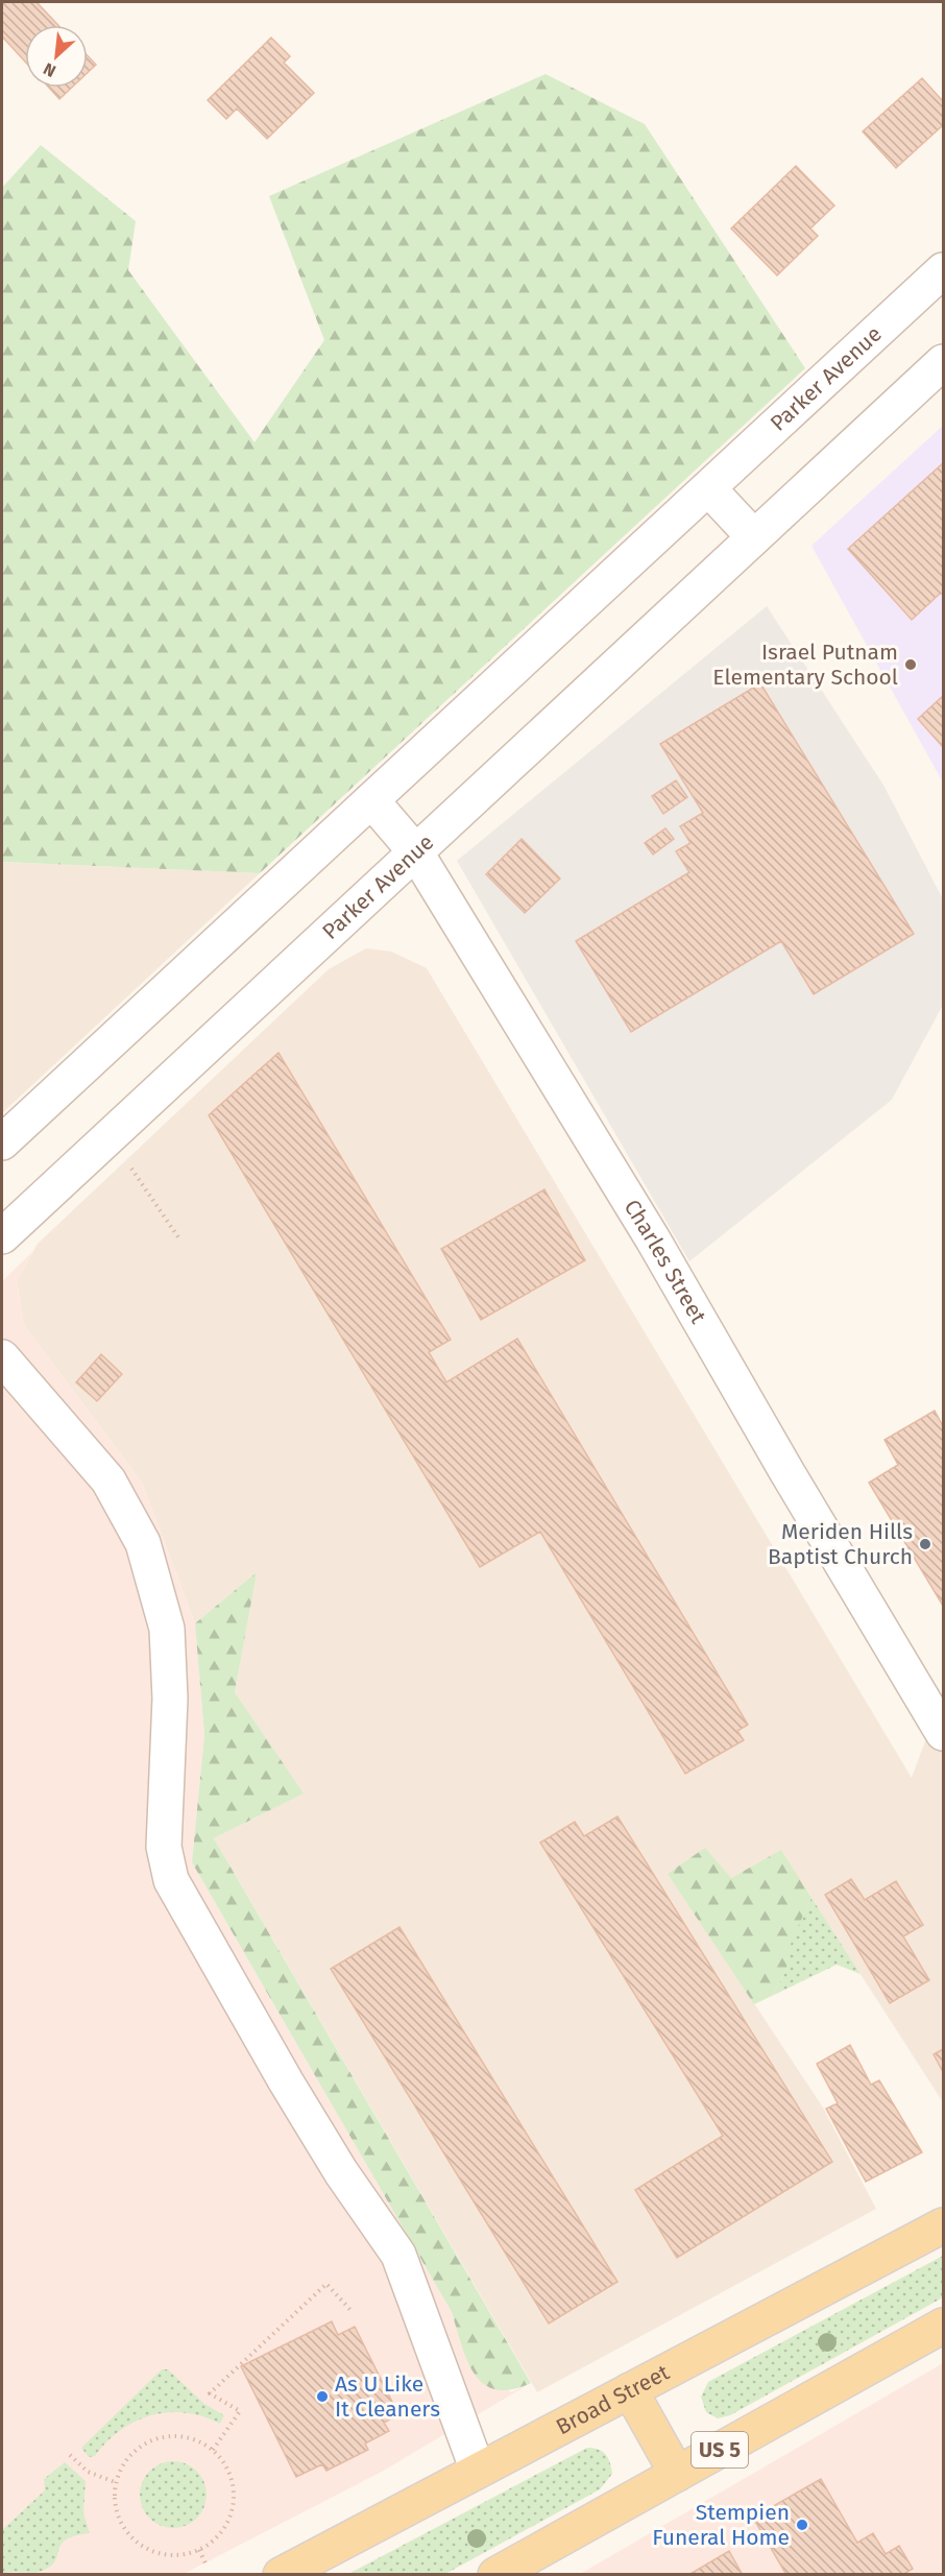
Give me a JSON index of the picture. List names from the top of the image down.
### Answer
{
  "streets": {
    "main road": ["Broad Street", "US 5"],
    "street": ["Parker Avenue", "Charles Street"]
  },
  "crossings": [
    ["Parker Avenue", "Charles Street"]
  ],
  "places": [
    "Israel Putnam Elementary School",
    "Meriden Hills Baptist Church",
    "As U Like It Cleaners",
    "Stempien Funeral Home"
  ],
  "north": "bottom left"
}
